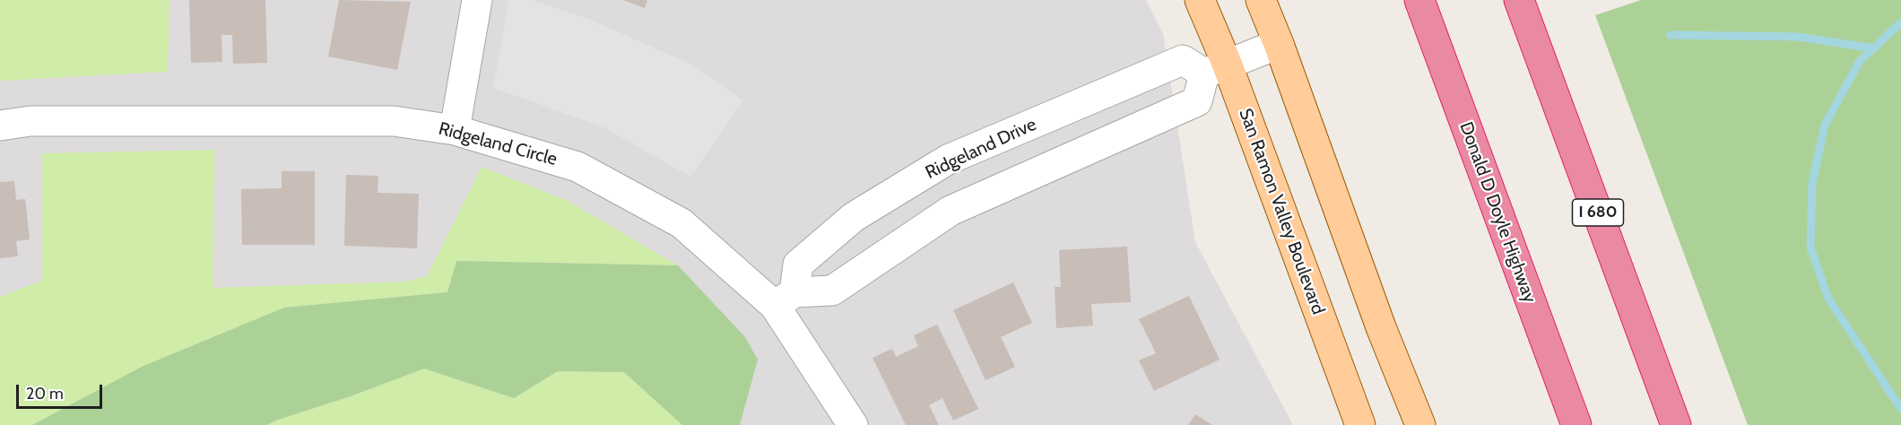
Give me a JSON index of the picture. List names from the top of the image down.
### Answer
{
  "streets": {
    "highway": ["Donald D Doyle Highway", "I 680"],
    "main road": ["San Ramon Valley Boulevard"],
    "street": ["Ridgeland Circle", "Ridgeland Drive"]
  },
  "crossings": [
    ["Ridgeland Circle", "Ridgeland Drive"],
    ["Ridgeland Drive", "San Ramon Valley Boulevard"]
  ],
  "scale_bar": "20 m"
}
